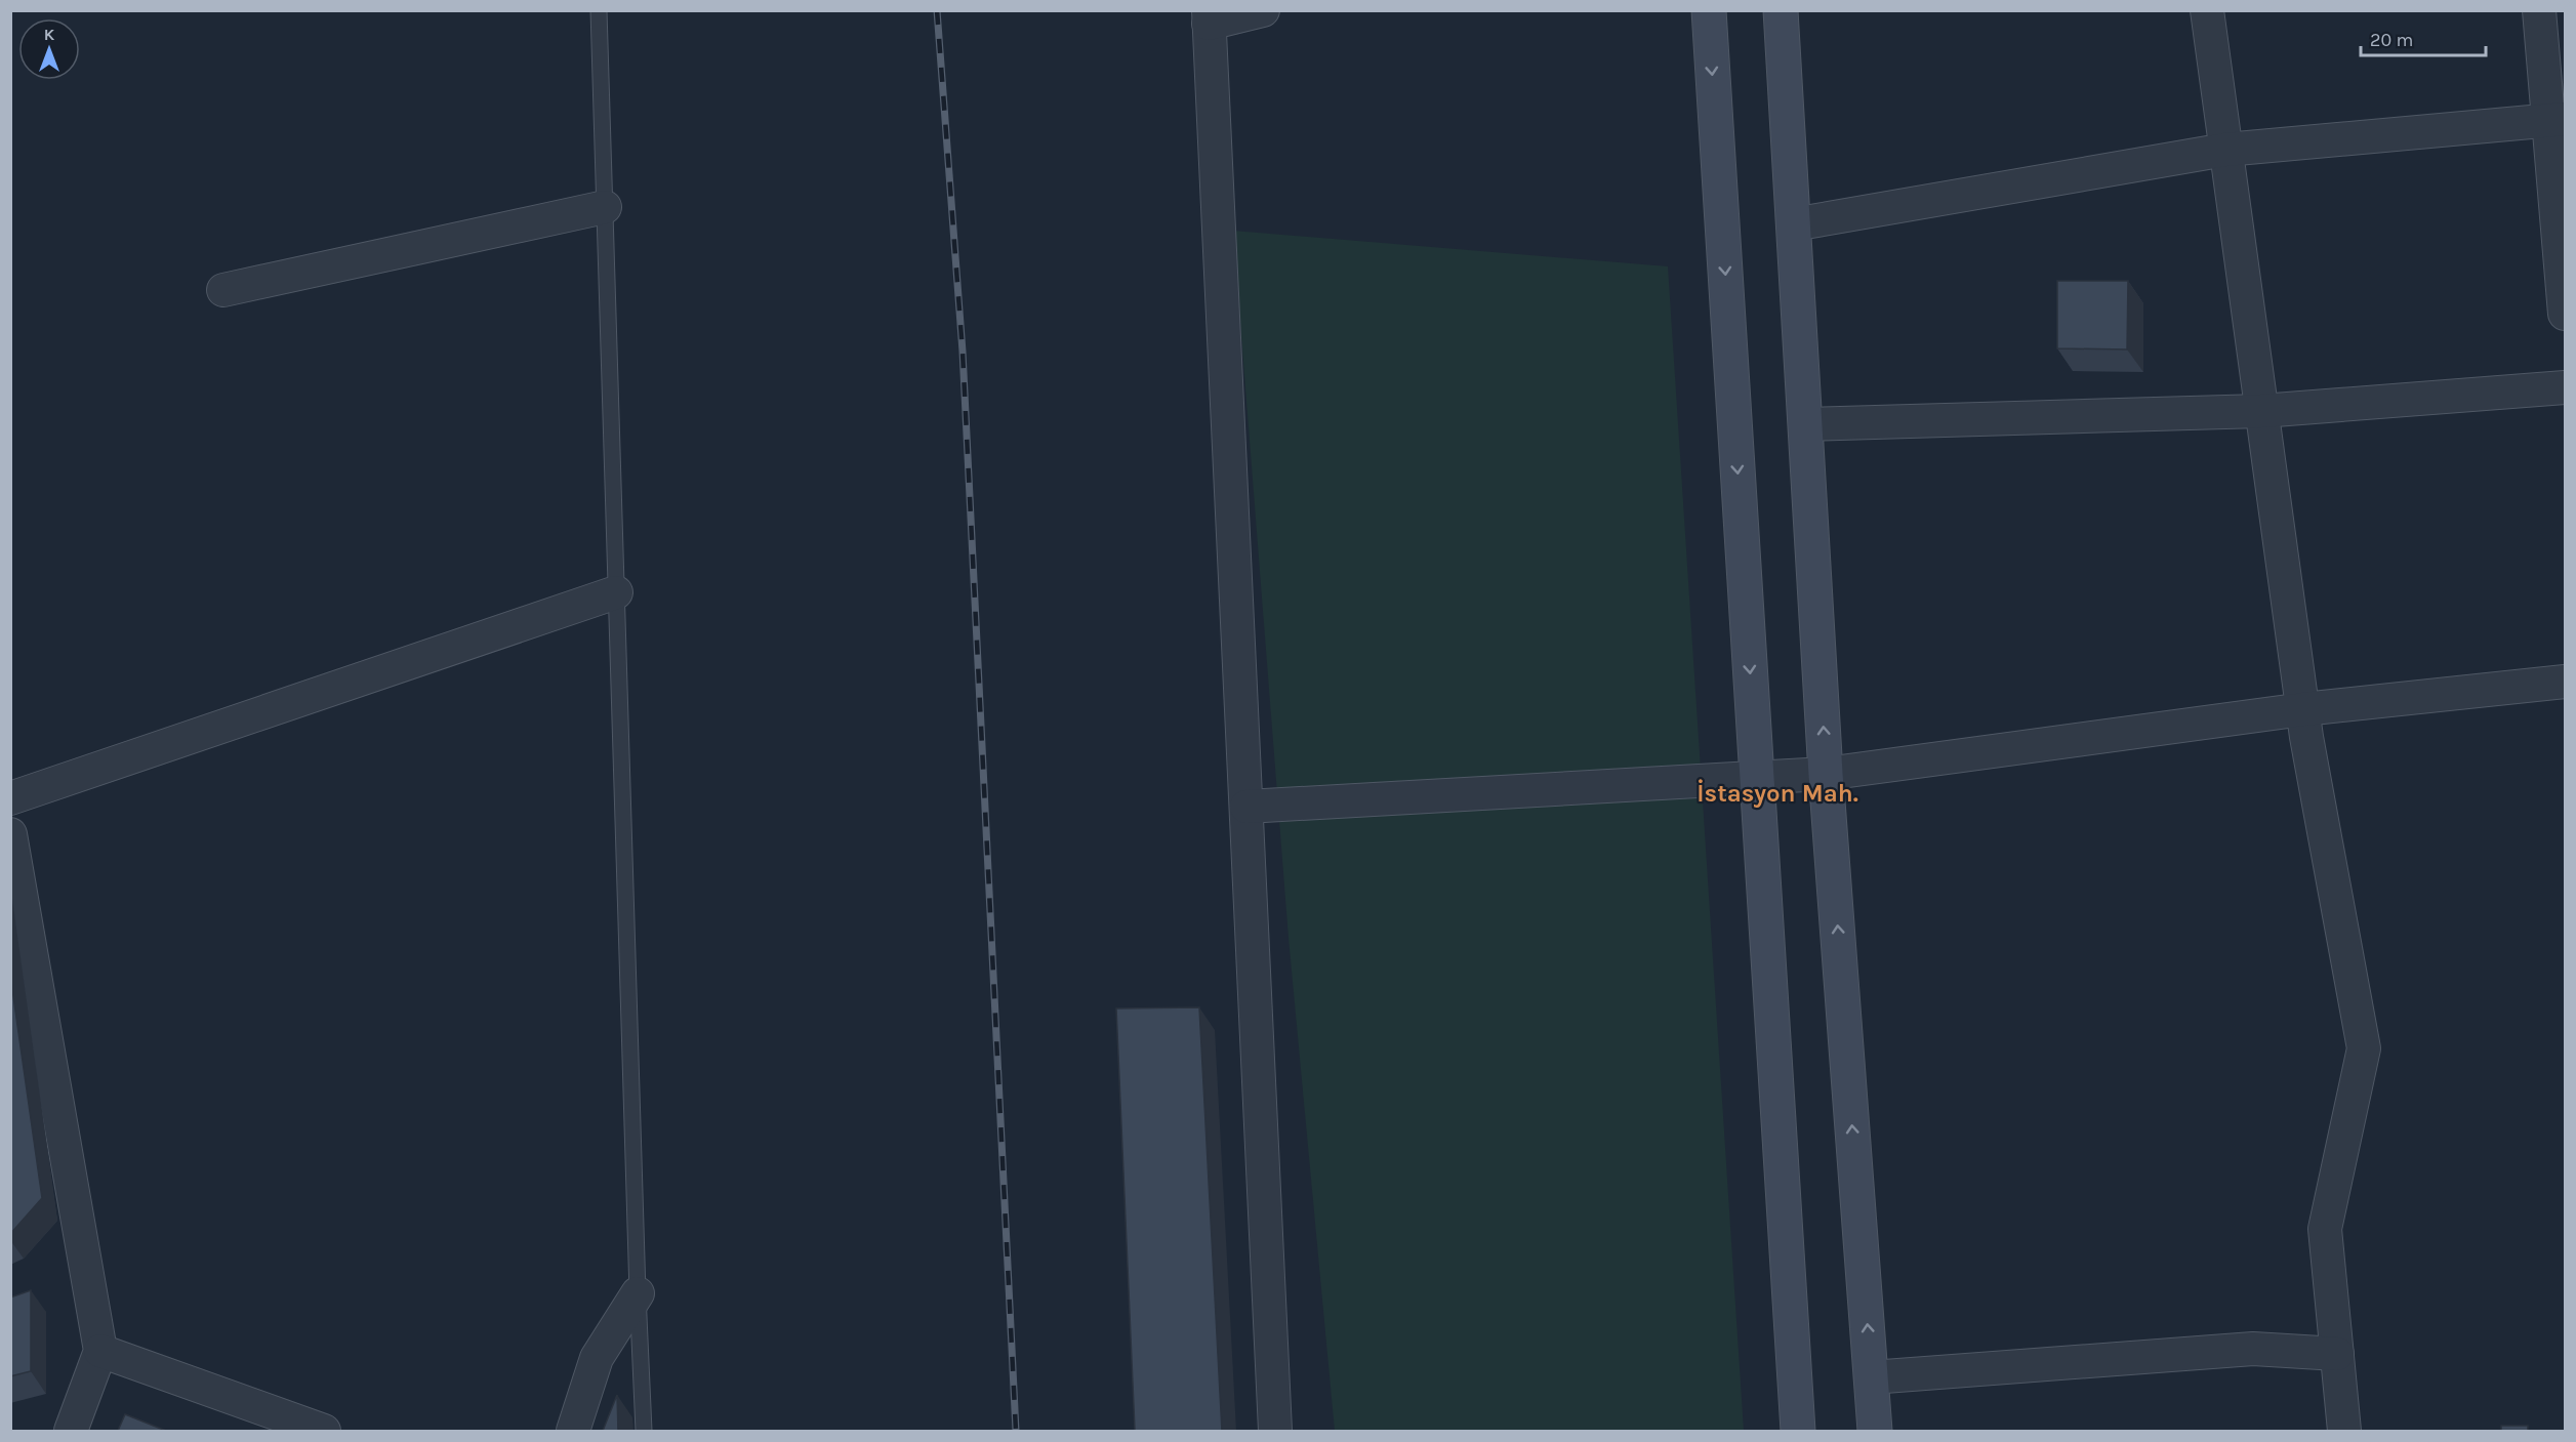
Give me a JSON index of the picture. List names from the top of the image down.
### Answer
{
  "districts": ["İstasyon Mah."],
  "scale_bar": "20 m",
  "north": "top"
}
